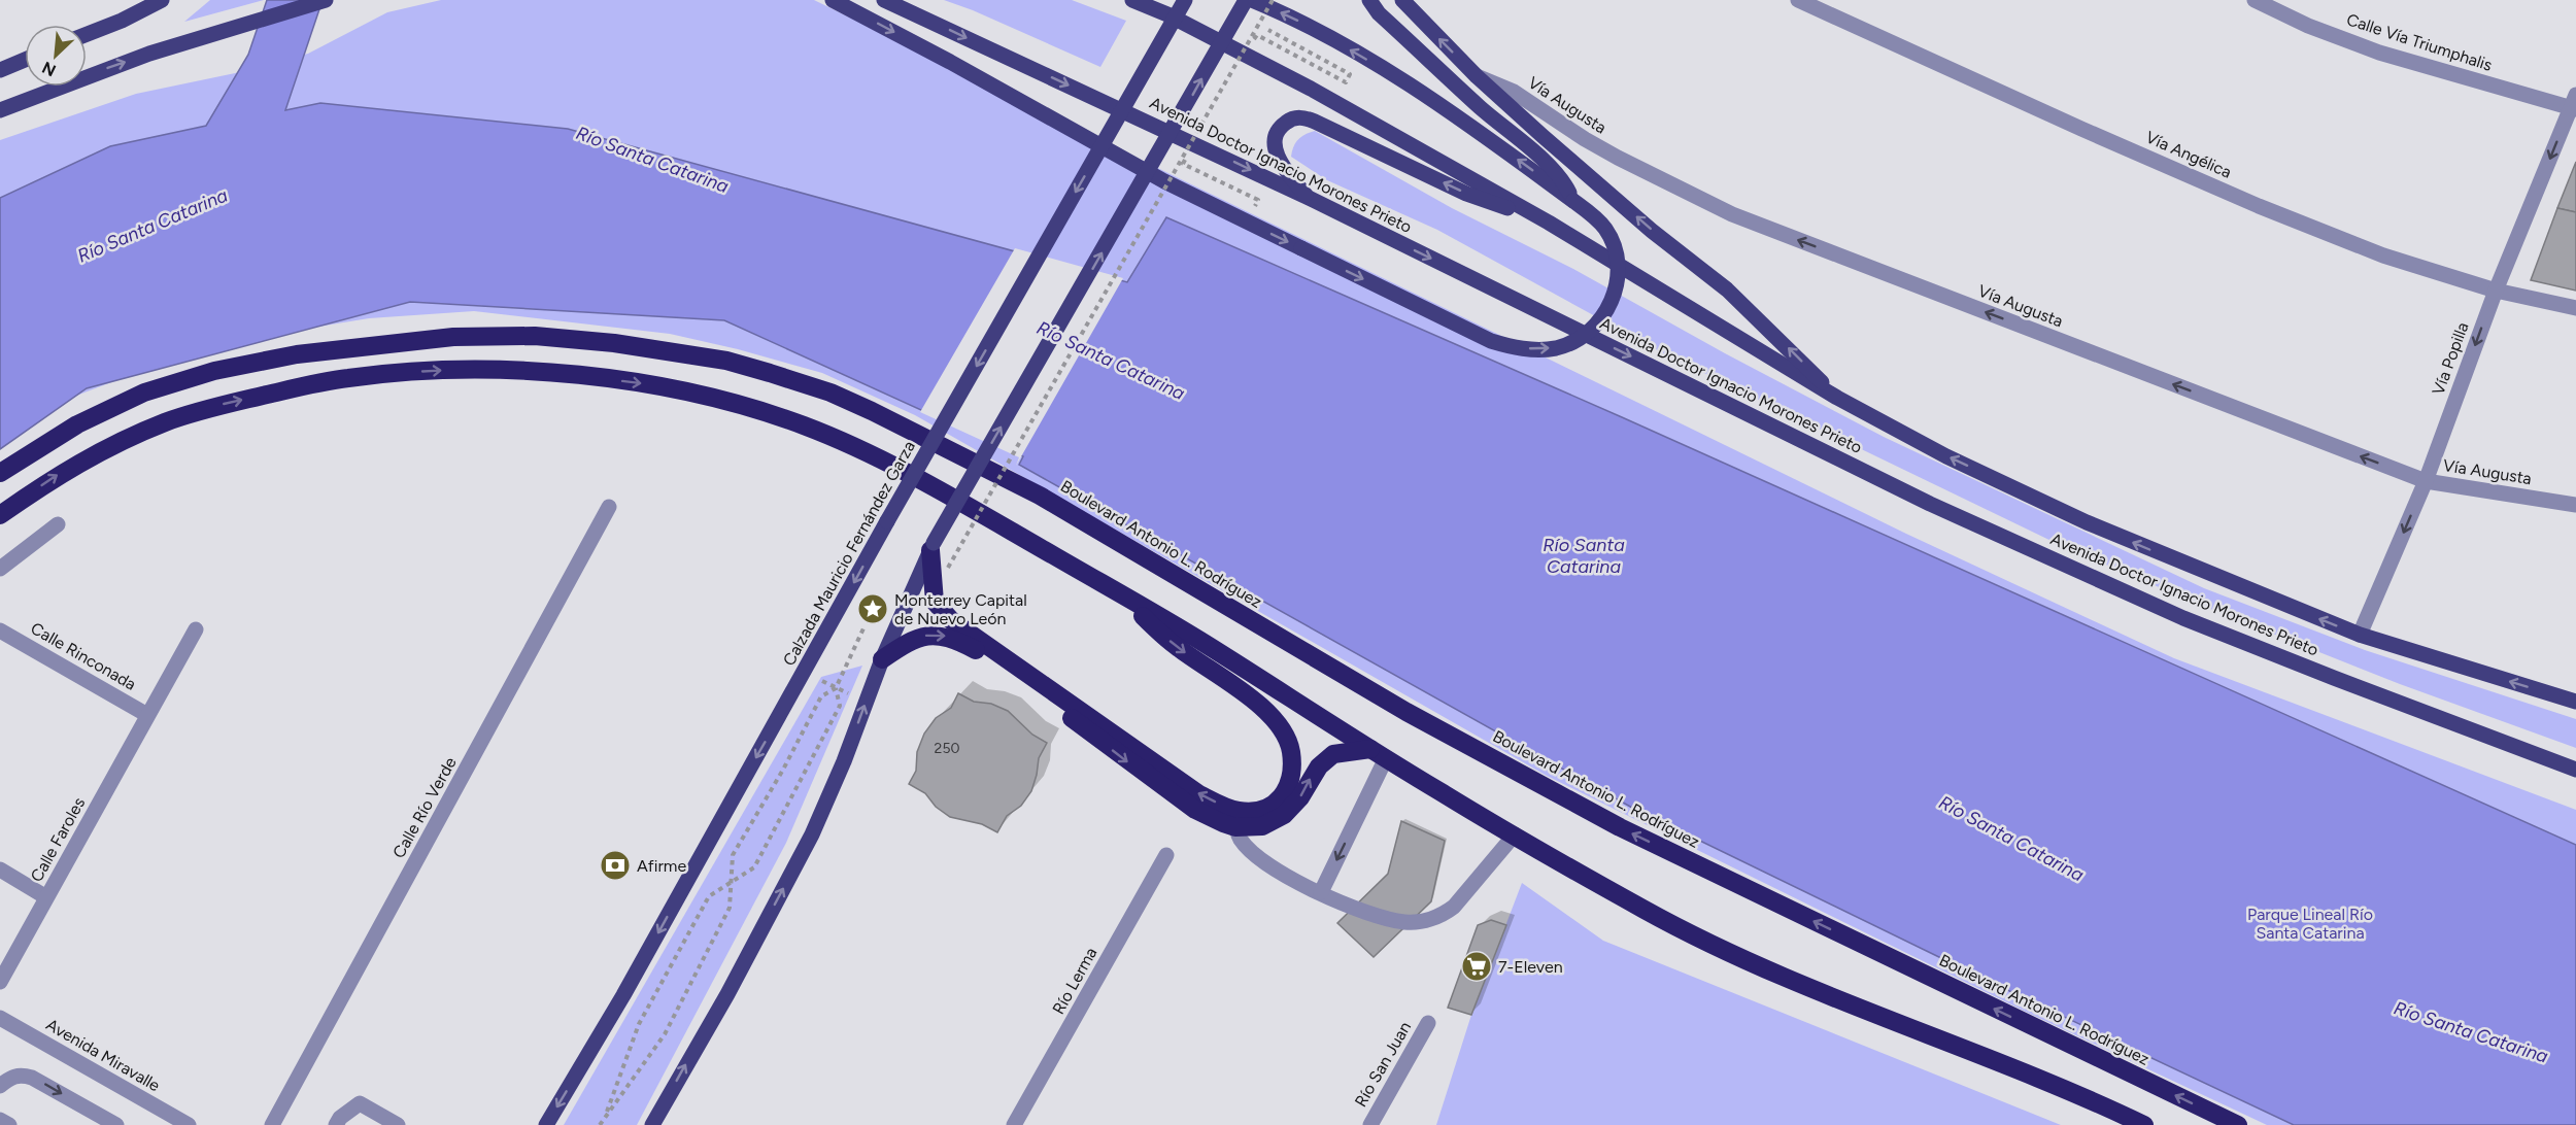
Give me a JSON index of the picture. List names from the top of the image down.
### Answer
{
  "streets": {
    "highway": ["Boulevard Antonio L. Rodríguez"],
    "main road": ["Avenida Doctor Ignacio Morones Prieto", "Calzada Mauricio Fernández Garza"],
    "street": [
      "Calle Vía Triumphalis",
      "Vía Augusta",
      "Vía Angélica",
      "Vía Popilla",
      "Calle Rinconada",
      "Calle Río Verde",
      "Calle Faroles",
      "Río Lerma",
      "Avenida Miravalle",
      "Río San Juan"
    ]
  },
  "crossings": [
    ["Calle Vía Triumphalis", "Vía Popilla"],
    ["Vía Augusta", "Vía Popilla"],
    ["Vía Angélica", "Vía Popilla"],
    ["Avenida Doctor Ignacio Morones Prieto", "Vía Popilla"],
    ["Calle Rinconada", "Calle Faroles"]
  ],
  "one_way": ["Vía Augusta", "Vía Popilla"],
  "water": ["Río Santa Catarina"],
  "parks": ["Parque Lineal Río Santa Catarina"],
  "places": {
    "place": ["Monterrey Capital de Nuevo León"],
    "bank": ["Afirme"],
    "supermarket": ["7-Eleven"]
  },
  "house_numbers": ["250"],
  "north": "bottom left"
}
